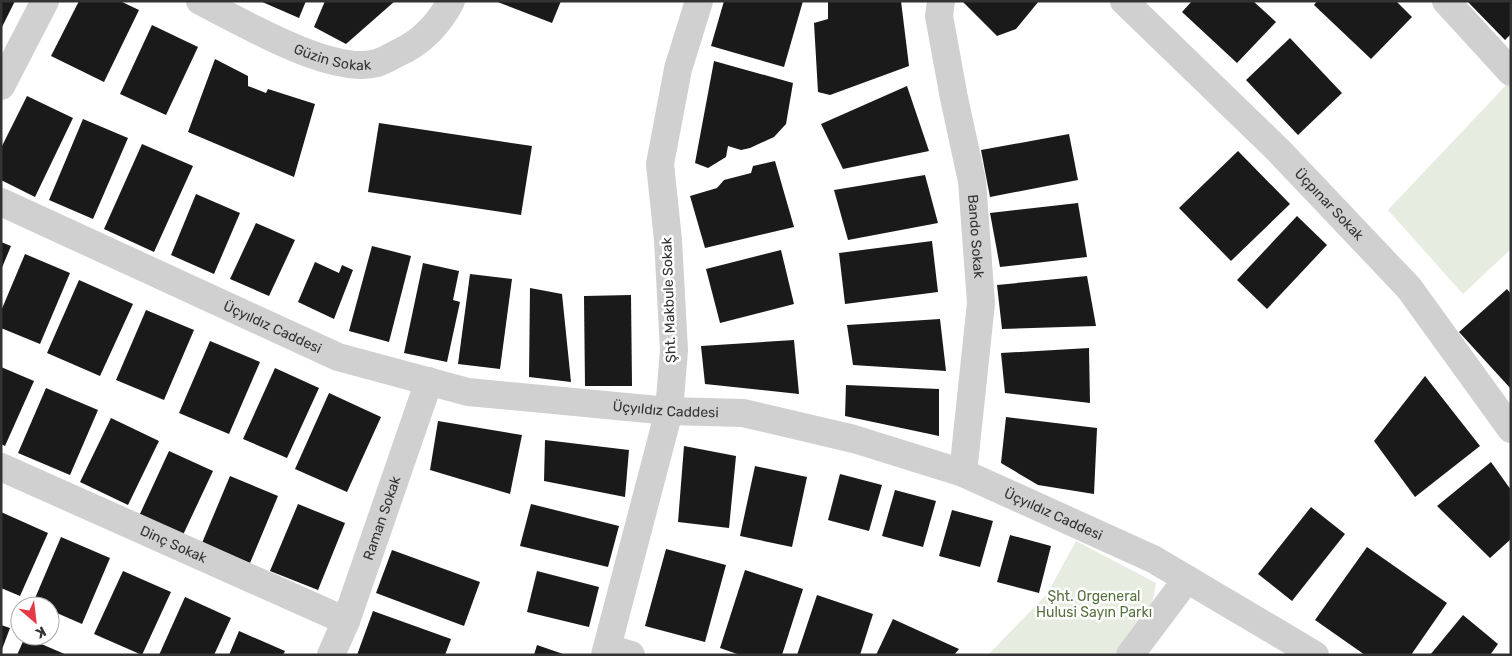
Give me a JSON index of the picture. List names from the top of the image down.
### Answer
{
  "streets": {
    "street": [
      "Güzin Sokak",
      "Üçpınar Sokak",
      "Bando Sokak",
      "Şht. Makbule Sokak",
      "Üçyıldız Caddesi",
      "Raman Sokak",
      "Dinç Sokak"
    ]
  },
  "crossings": [
    ["Bando Sokak", "Üçyıldız Caddesi"],
    ["Şht. Makbule Sokak", "Üçyıldız Caddesi"],
    ["Üçyıldız Caddesi", "Raman Sokak"],
    ["Raman Sokak", "Dinç Sokak"]
  ],
  "parks": ["Şht. Orgeneral Hulusi Sayın Parkı"],
  "north": "bottom right"
}
